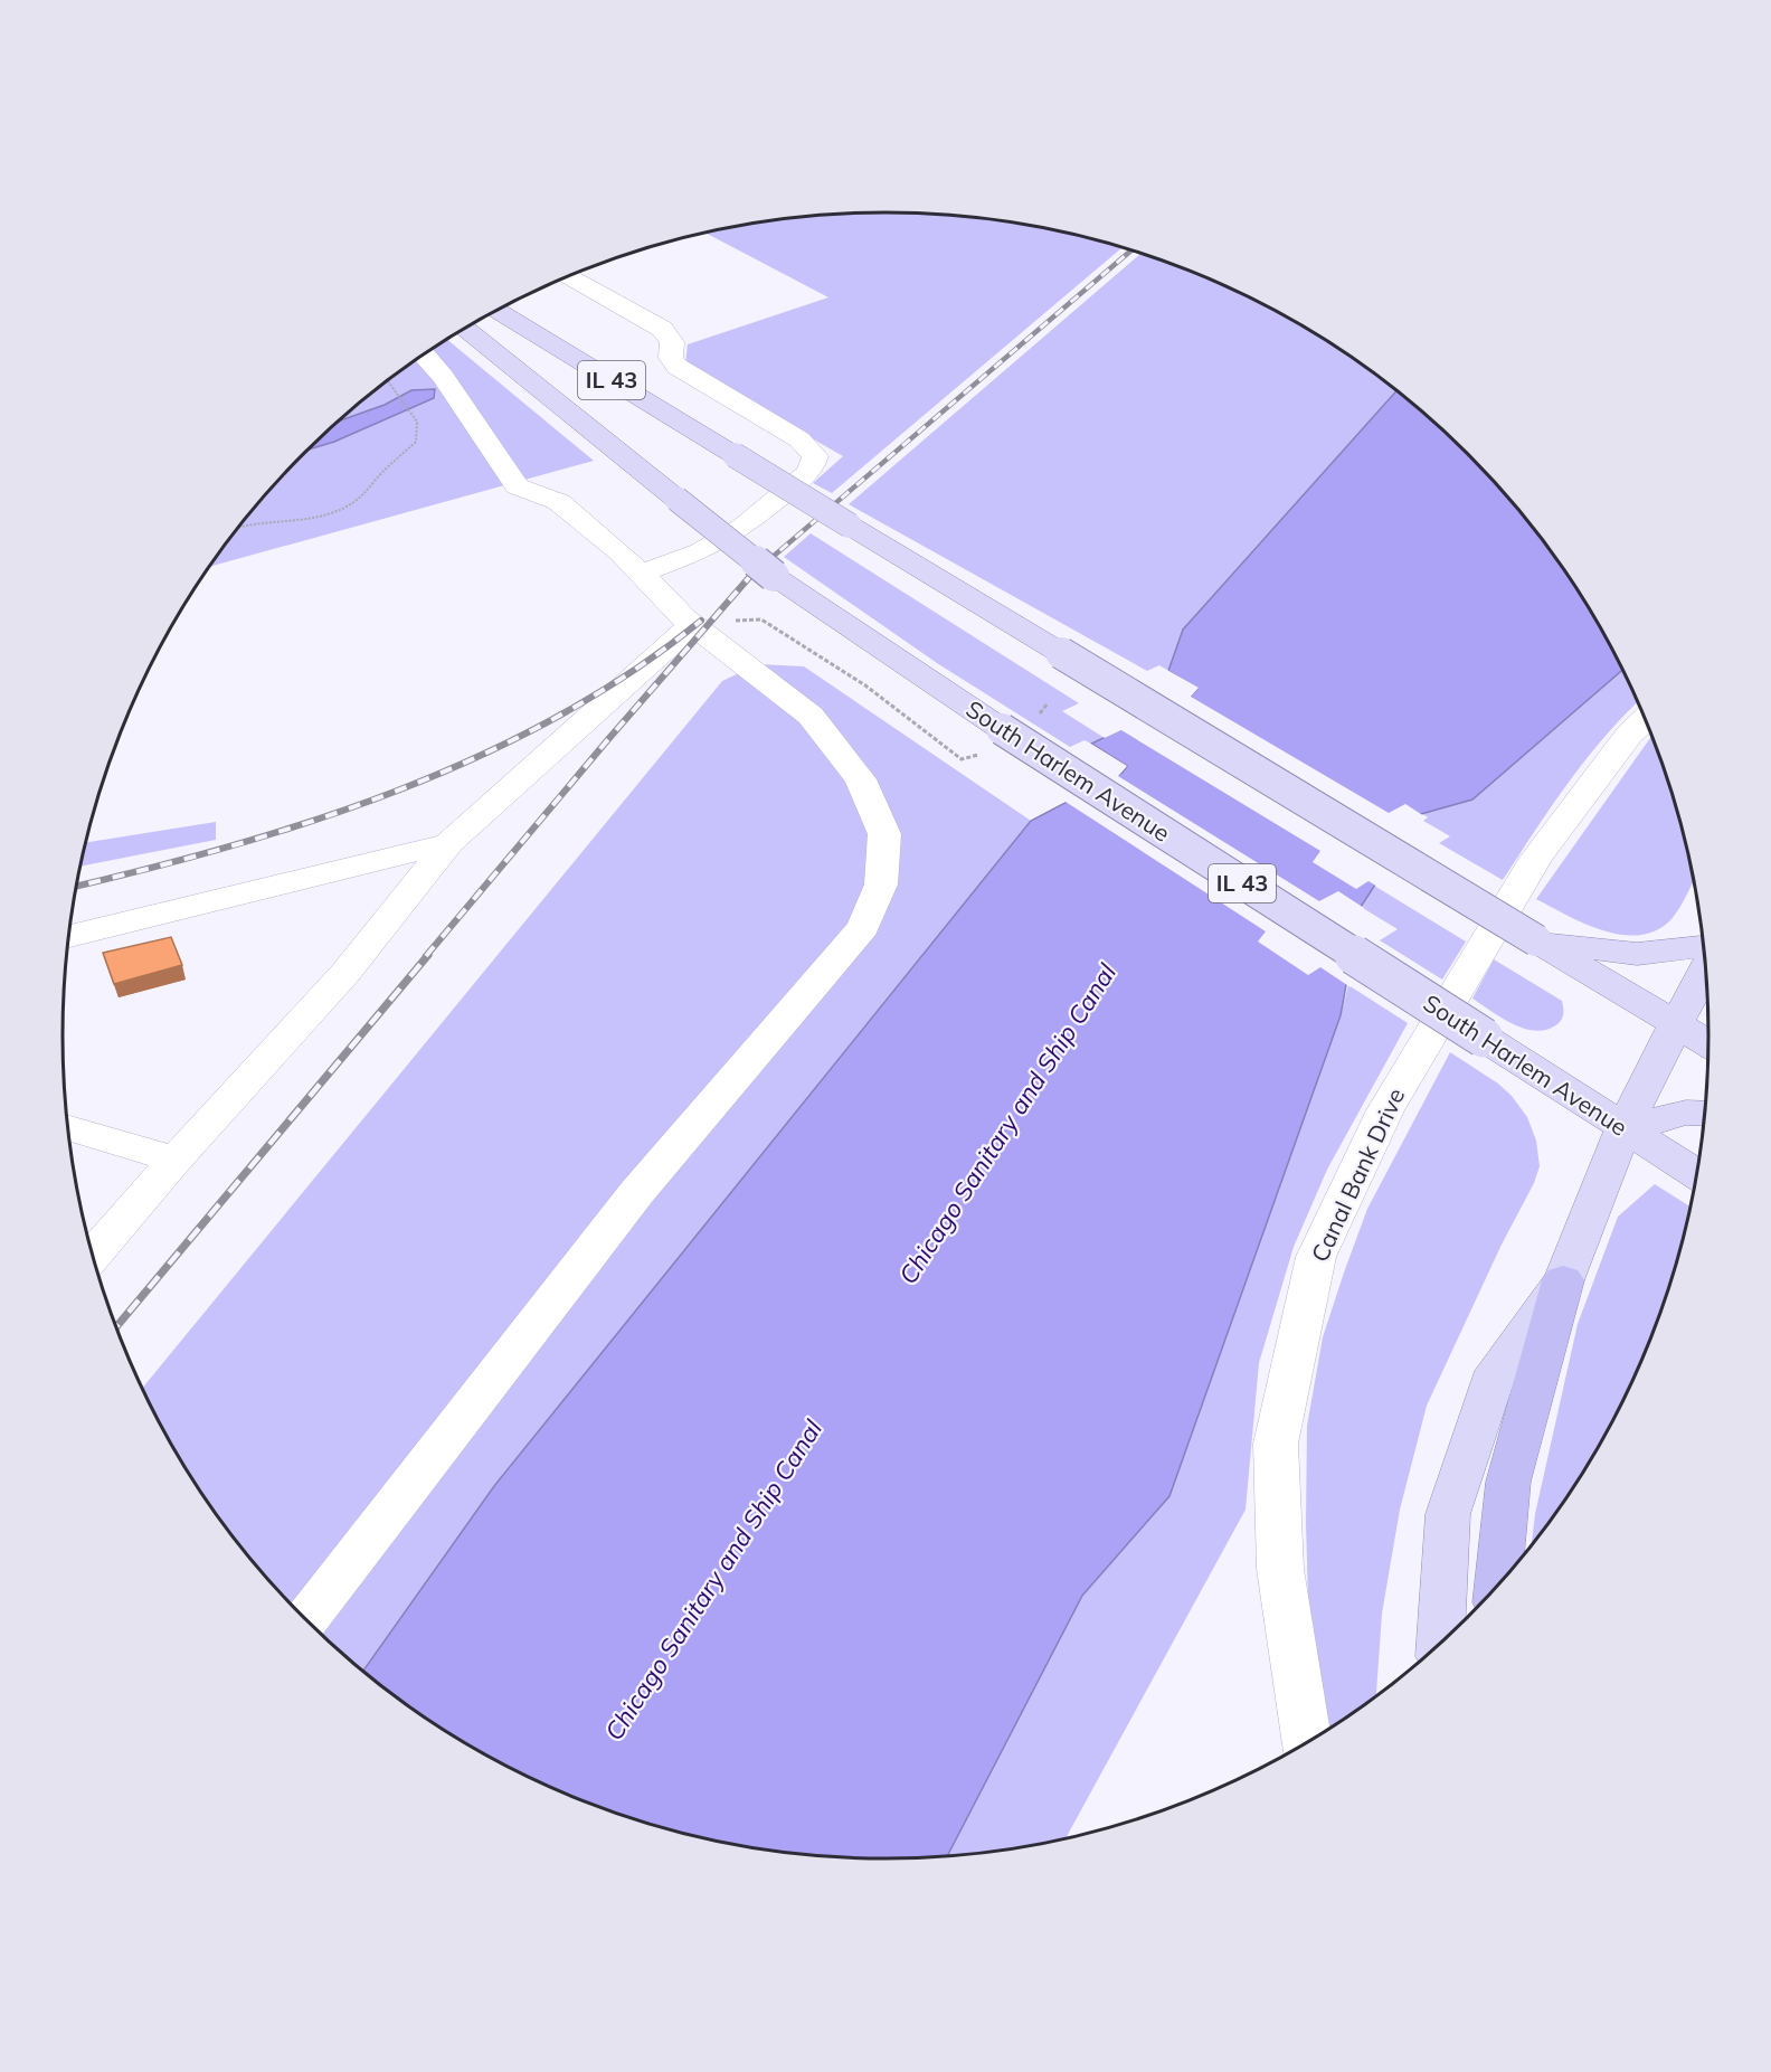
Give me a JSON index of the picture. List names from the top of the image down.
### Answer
{
  "streets": {
    "main road": ["IL 43", "South Harlem Avenue"],
    "street": ["Canal Bank Drive"]
  },
  "water": ["Chicago Sanitary and Ship Canal"]
}
